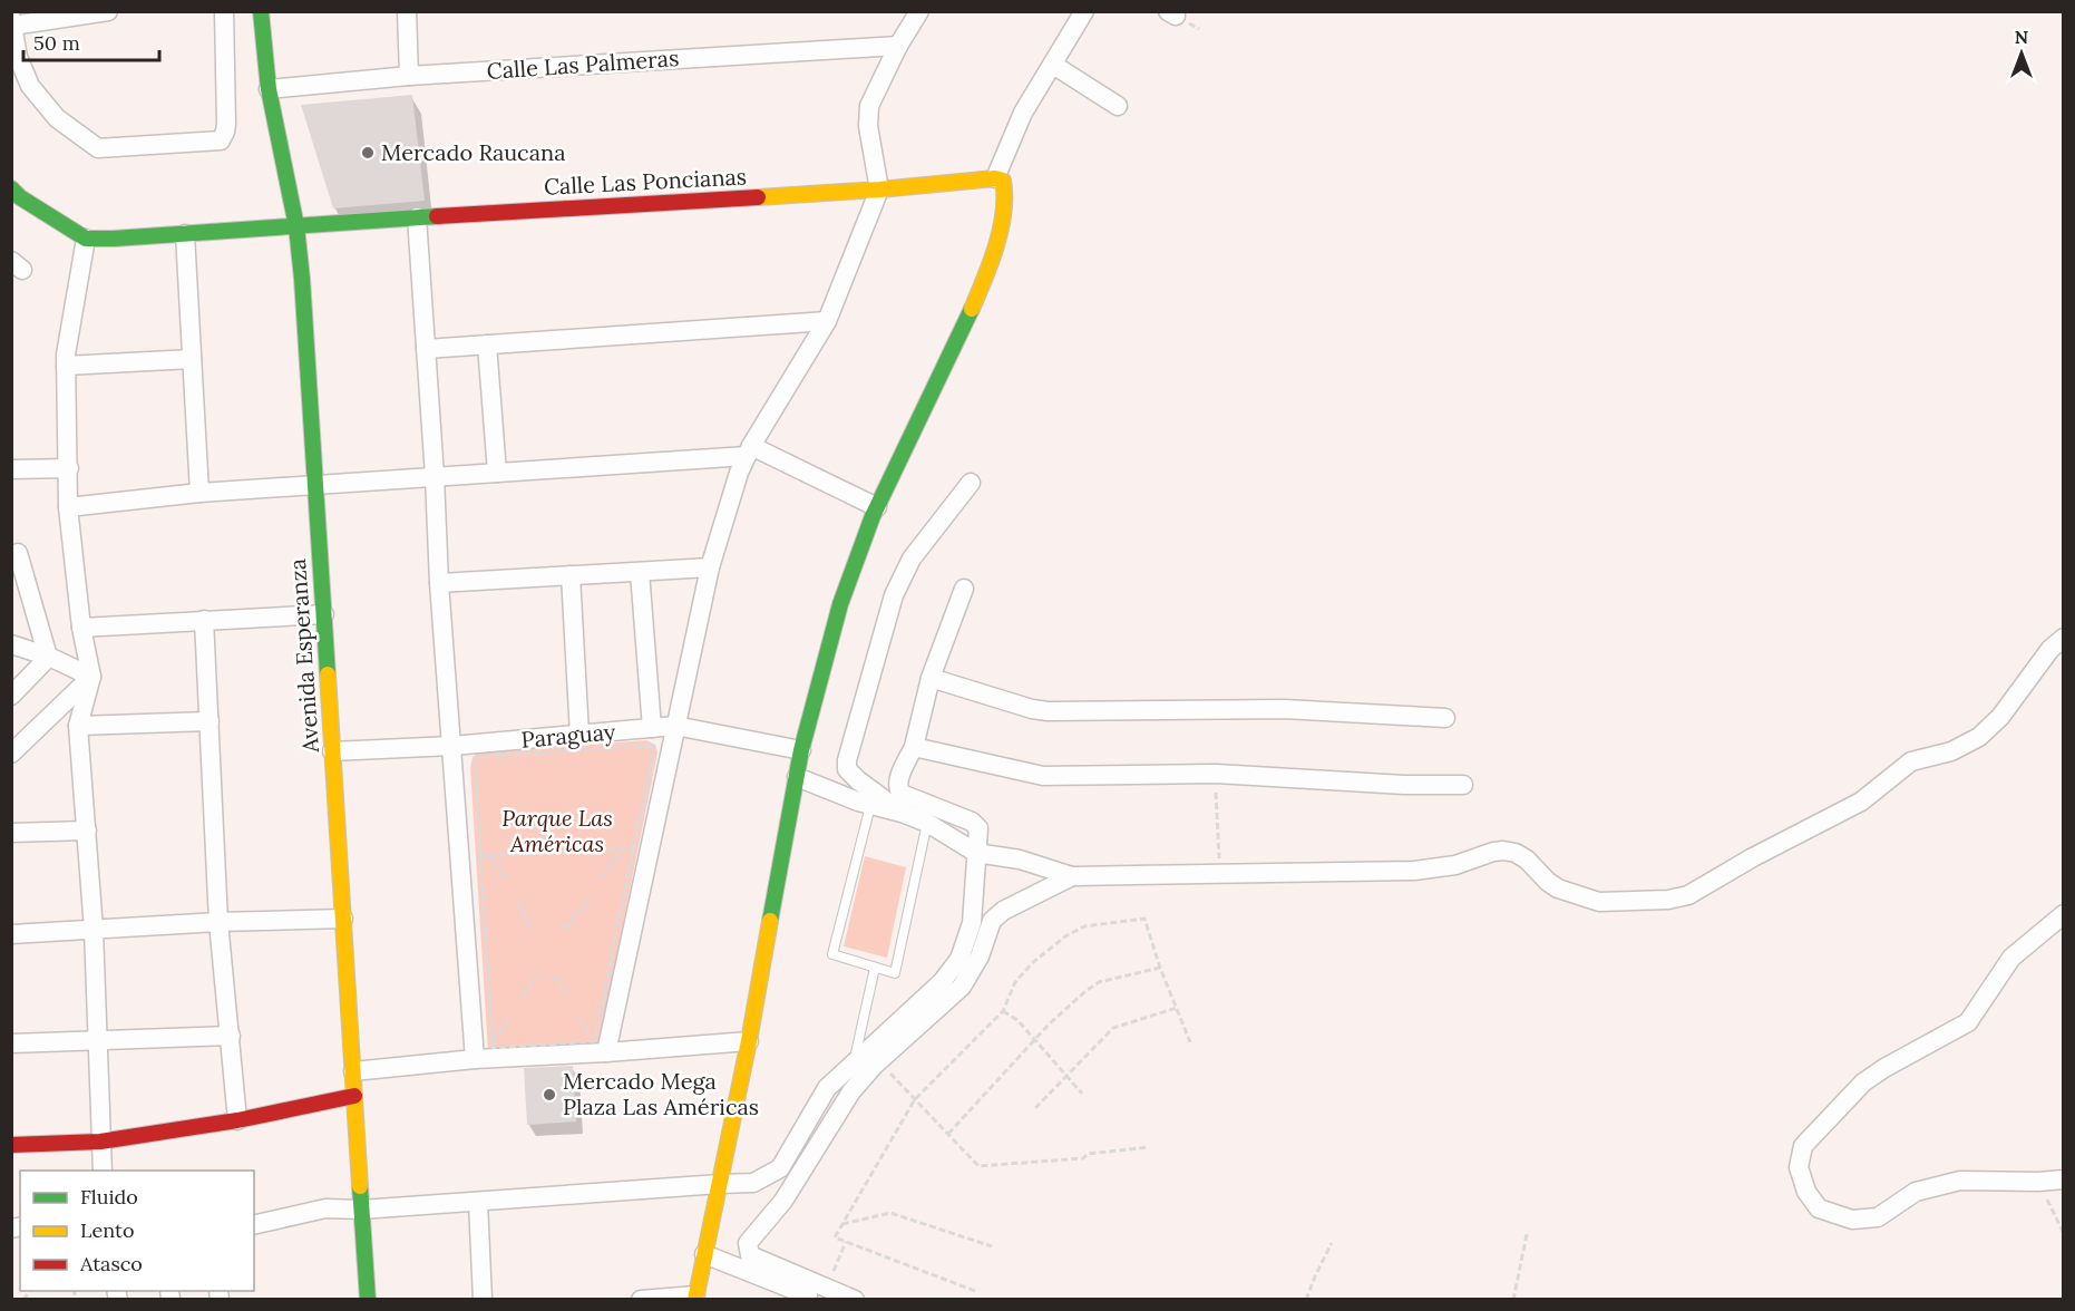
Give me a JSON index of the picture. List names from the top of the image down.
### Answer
{
  "streets": {
    "street": [
      "Calle Las Palmeras",
      "Calle Las Poncianas",
      "Avenida Esperanza",
      "Paraguay"
    ]
  },
  "crossings": [
    ["Calle Las Palmeras", "Avenida Esperanza"],
    ["Calle Las Poncianas", "Avenida Esperanza"],
    ["Avenida Esperanza", "Paraguay"]
  ],
  "parks": ["Parque Las Américas"],
  "places": ["Mercado Raucana", "Mercado Mega Plaza Las Américas"],
  "legend": ["Fluido", "Lento", "Atasco"],
  "scale_bar": "50 m",
  "north": "top"
}
